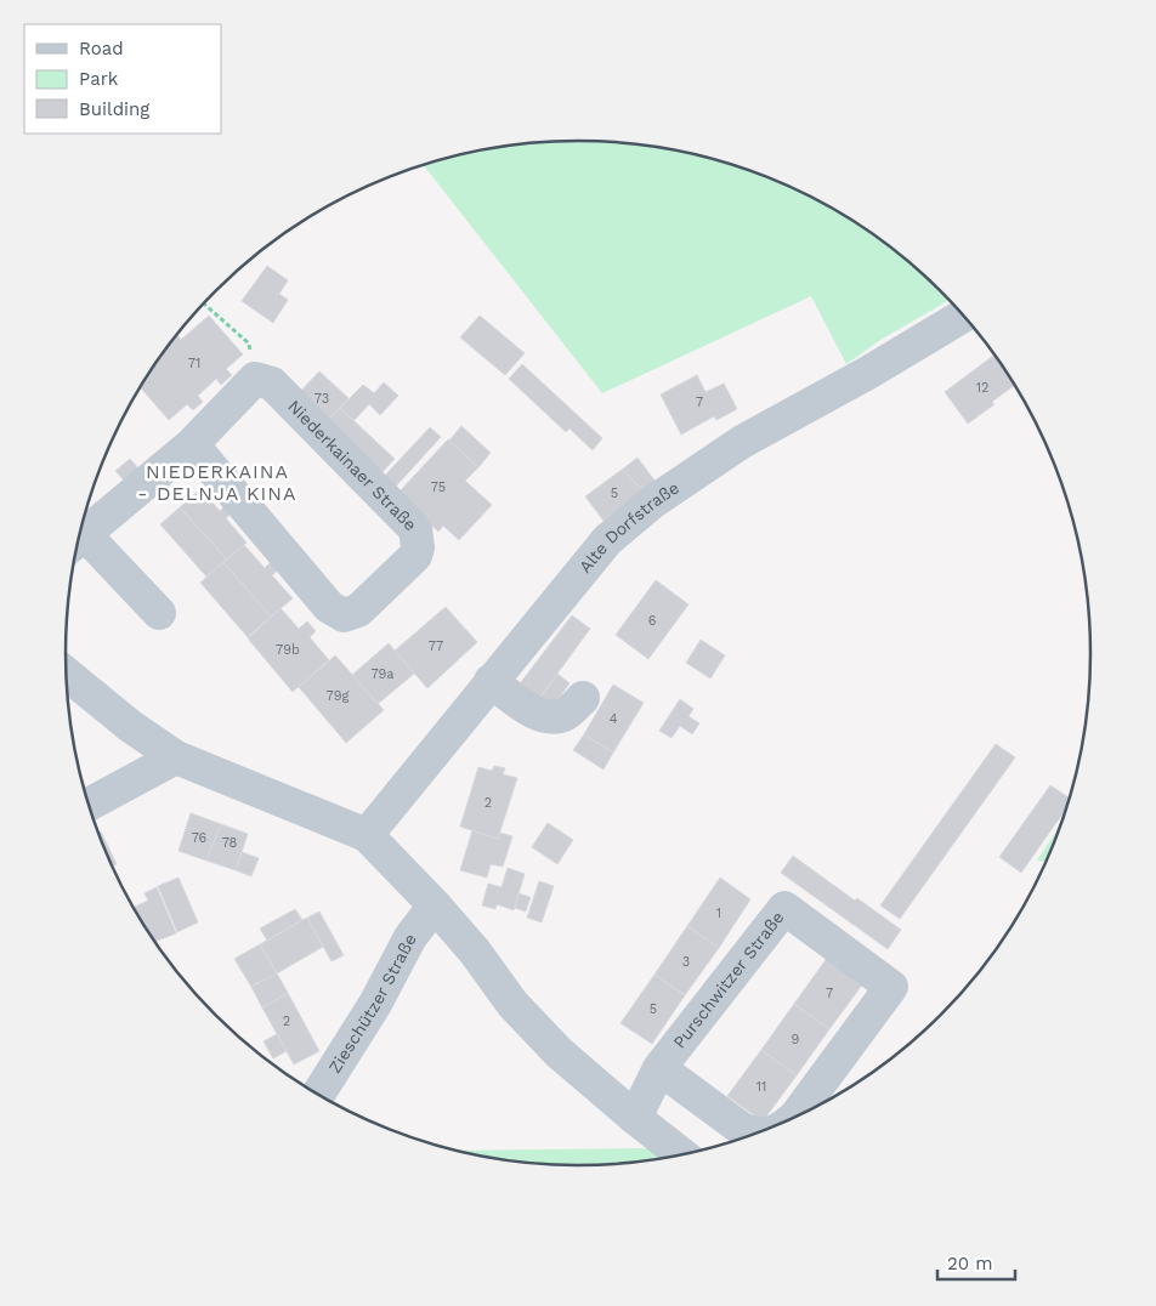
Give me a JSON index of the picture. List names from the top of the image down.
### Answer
{
  "streets": {
    "street": [
      "Niederkainaer Straße",
      "Alte Dorfstraße",
      "Purschwitzer Straße",
      "Zieschützer Straße"
    ]
  },
  "districts": ["NIEDERKAINA - DELNJA KINA"],
  "house_numbers": [
    "71",
    "12",
    "73",
    "7",
    "75",
    "5",
    "6",
    "77",
    "79b",
    "79a",
    "79g",
    "4",
    "2",
    "76",
    "78",
    "1",
    "3",
    "7",
    "5",
    "2",
    "9",
    "11"
  ],
  "legend": ["Road", "Park", "Building"],
  "scale_bar": "20 m"
}
